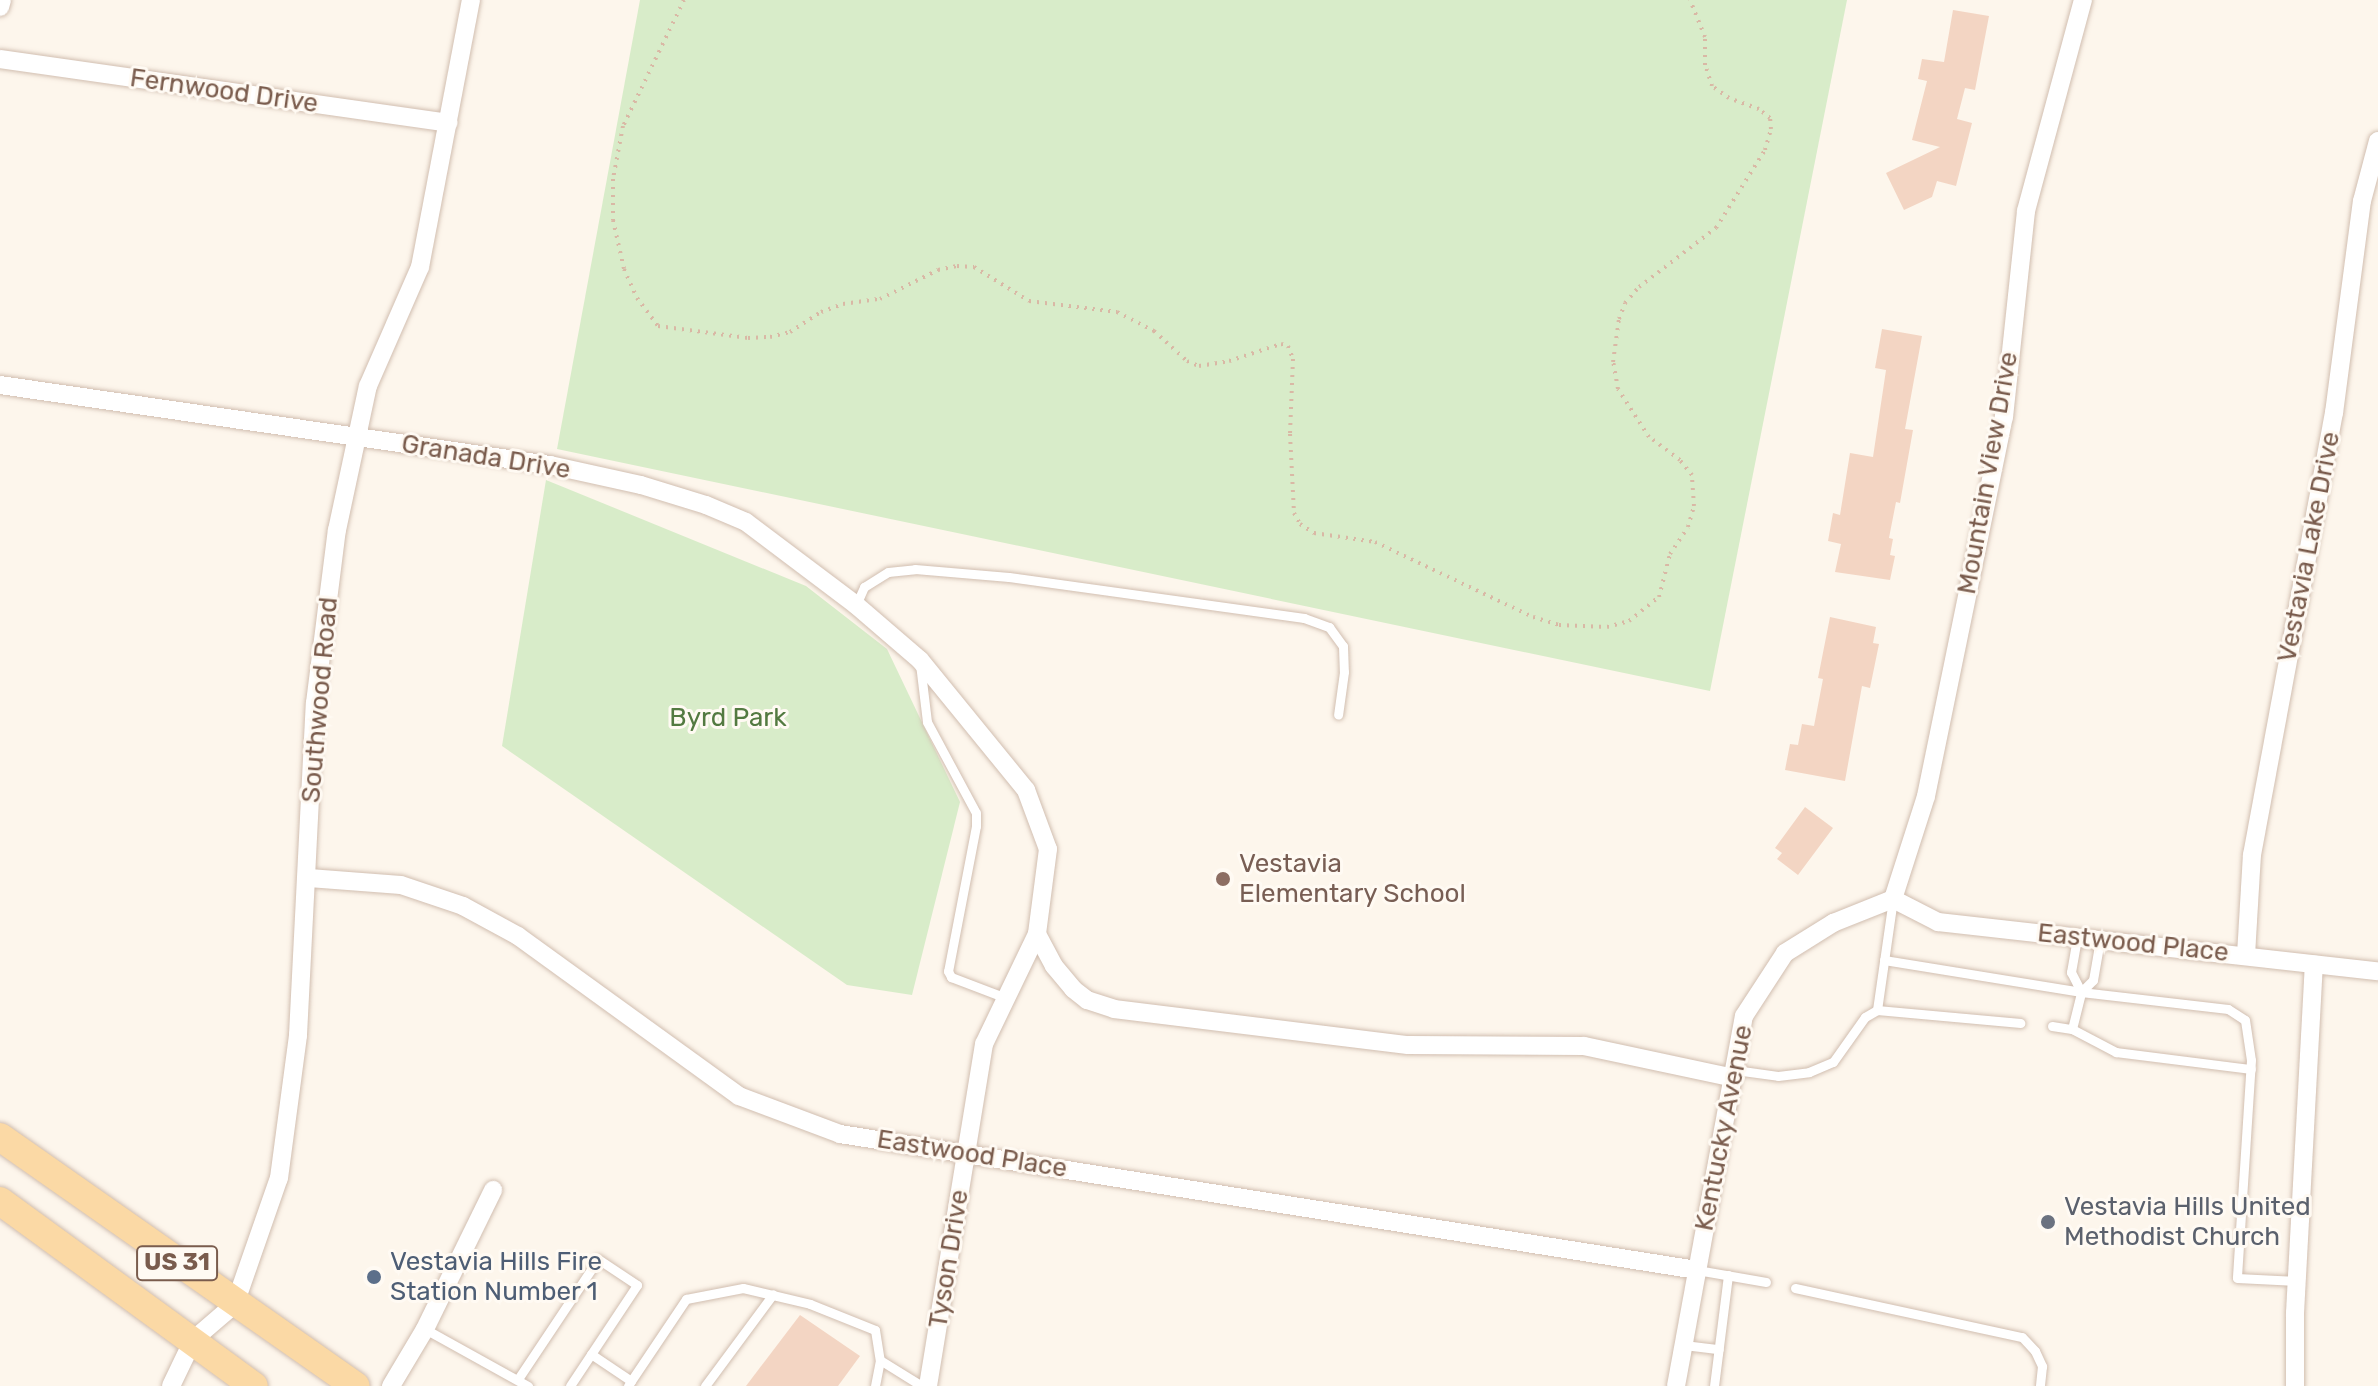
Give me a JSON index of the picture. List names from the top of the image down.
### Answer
{
  "streets": {
    "main road": ["US 31"],
    "street": [
      "Fernwood Drive",
      "Granada Drive",
      "Mountain View Drive",
      "Vestavia Lake Drive",
      "Southwood Road",
      "Eastwood Place",
      "Kentucky Avenue",
      "Tyson Drive"
    ]
  },
  "crossings": [
    ["Fernwood Drive", "Southwood Road"],
    ["Granada Drive", "Southwood Road"],
    ["Granada Drive", "Tyson Drive"],
    ["Mountain View Drive", "Eastwood Place"],
    ["Mountain View Drive", "Kentucky Avenue"],
    ["Vestavia Lake Drive", "Eastwood Place"],
    ["Southwood Road", "Eastwood Place"],
    ["Southwood Road", "US 31"],
    ["Eastwood Place", "Kentucky Avenue"],
    ["Eastwood Place", "Tyson Drive"]
  ],
  "parks": ["Byrd Park"],
  "places": ["Vestavia Elementary School", "Vestavia Hills United Methodist Church", "Vestavia Hills Fire Station Number 1"]
}
